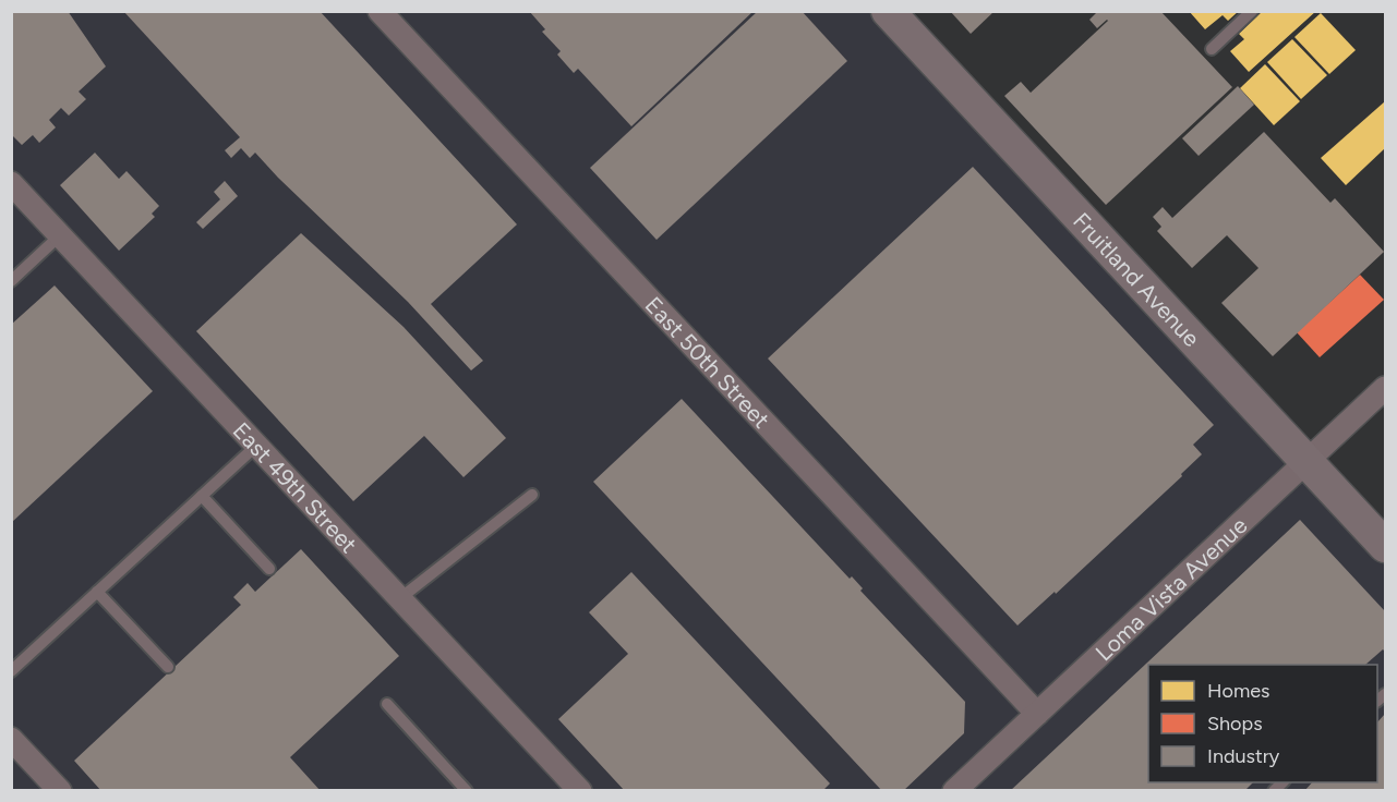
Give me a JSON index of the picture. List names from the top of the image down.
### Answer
{
  "streets": {
    "street": [
      "Fruitland Avenue",
      "East 50th Street",
      "East 49th Street",
      "Loma Vista Avenue"
    ]
  },
  "crossings": [
    ["Fruitland Avenue", "Loma Vista Avenue"],
    ["East 50th Street", "Loma Vista Avenue"]
  ],
  "legend": ["Homes", "Shops", "Industry"]
}
